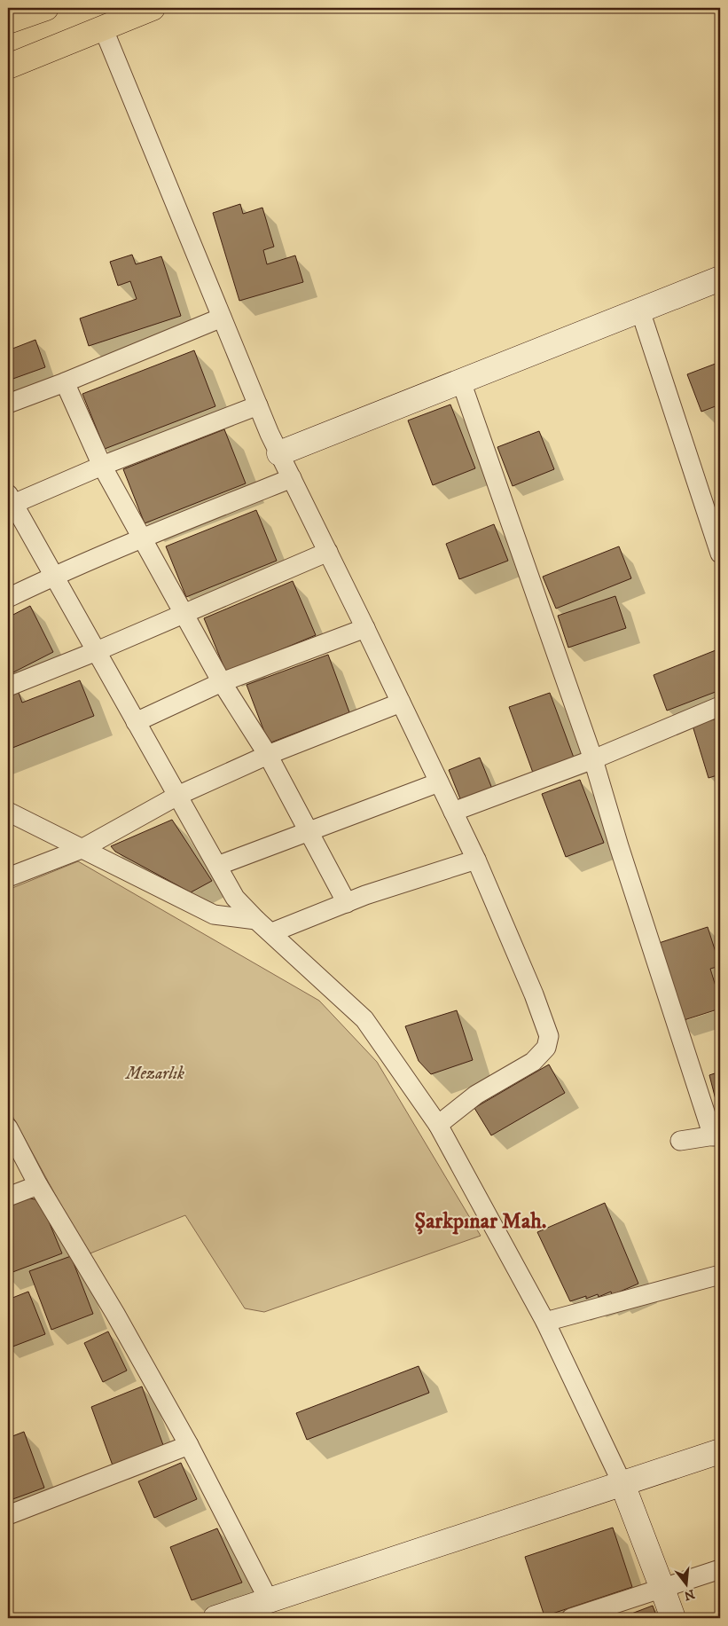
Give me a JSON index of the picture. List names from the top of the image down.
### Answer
{
  "districts": ["Şarkpınar Mah."],
  "parks": ["Mezarlık"],
  "north": "bottom"
}
